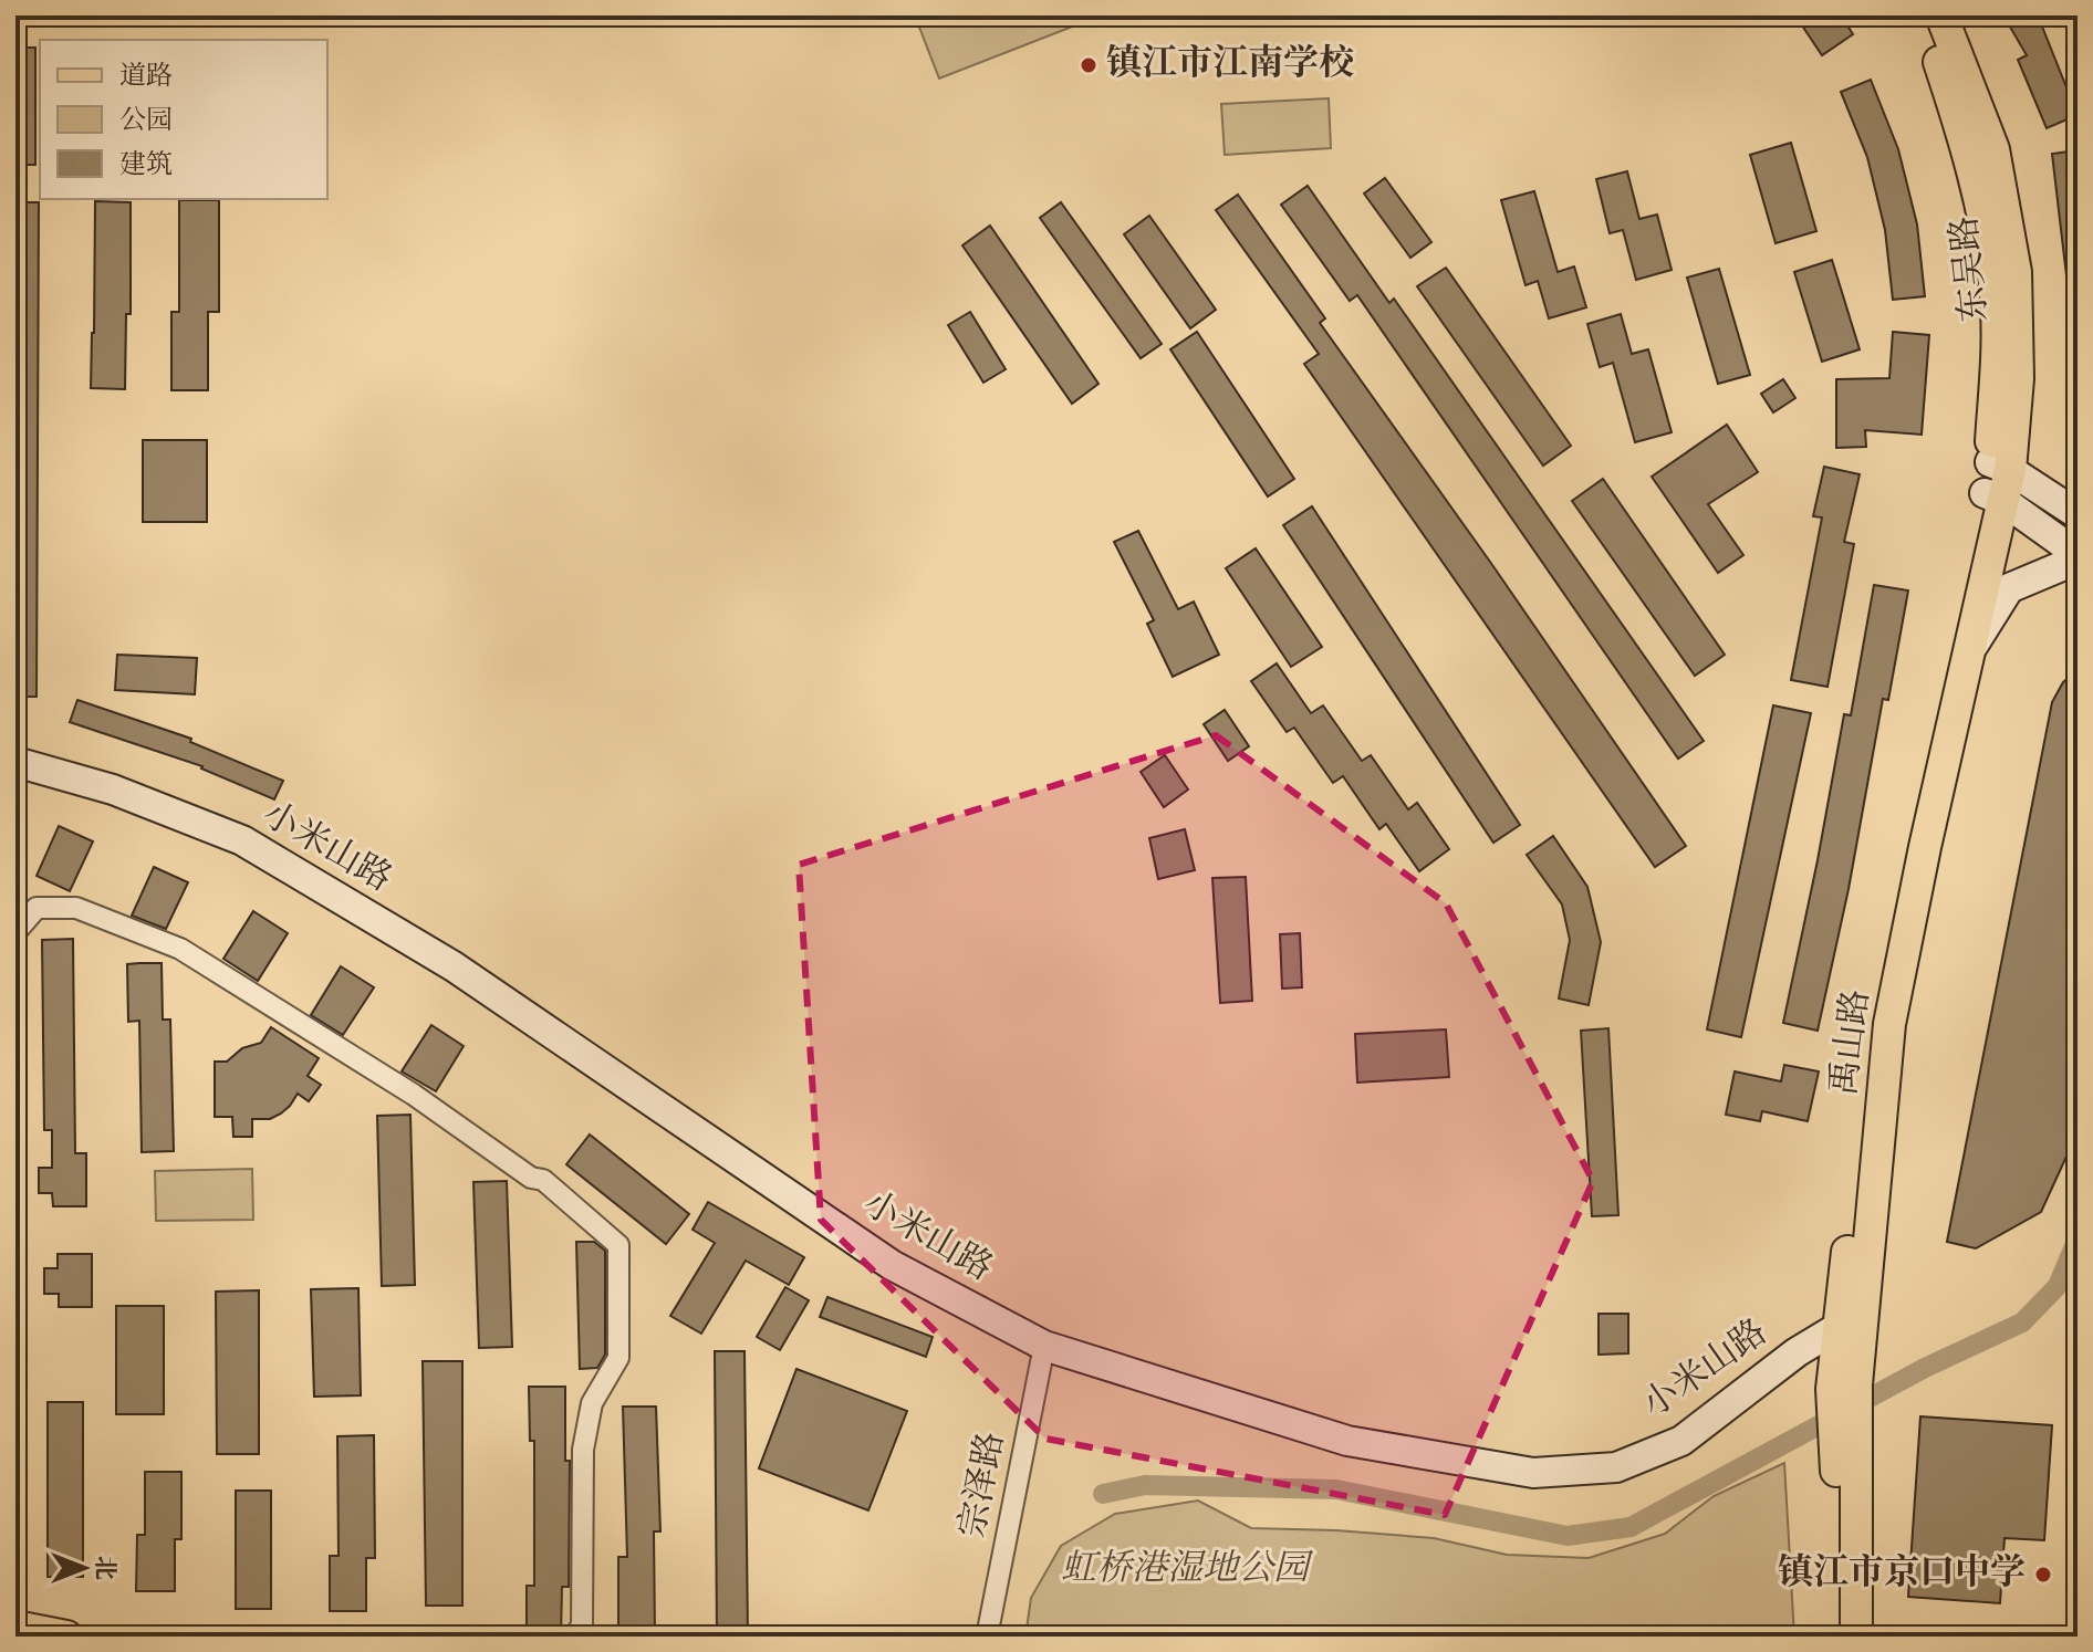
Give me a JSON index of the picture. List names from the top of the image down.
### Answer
{
  "streets": {
    "main road": ["东吴路", "禹山路"],
    "street": ["小米山路", "宗泽路"]
  },
  "crossings": [
    ["东吴路", "禹山路"],
    ["小米山路", "禹山路"],
    ["小米山路", "宗泽路"]
  ],
  "parks": ["虹桥港湿地公园"],
  "places": ["镇江市江南学校", "镇江市京口中学"],
  "legend": ["道路", "公园", "建筑"],
  "north": "right"
}
